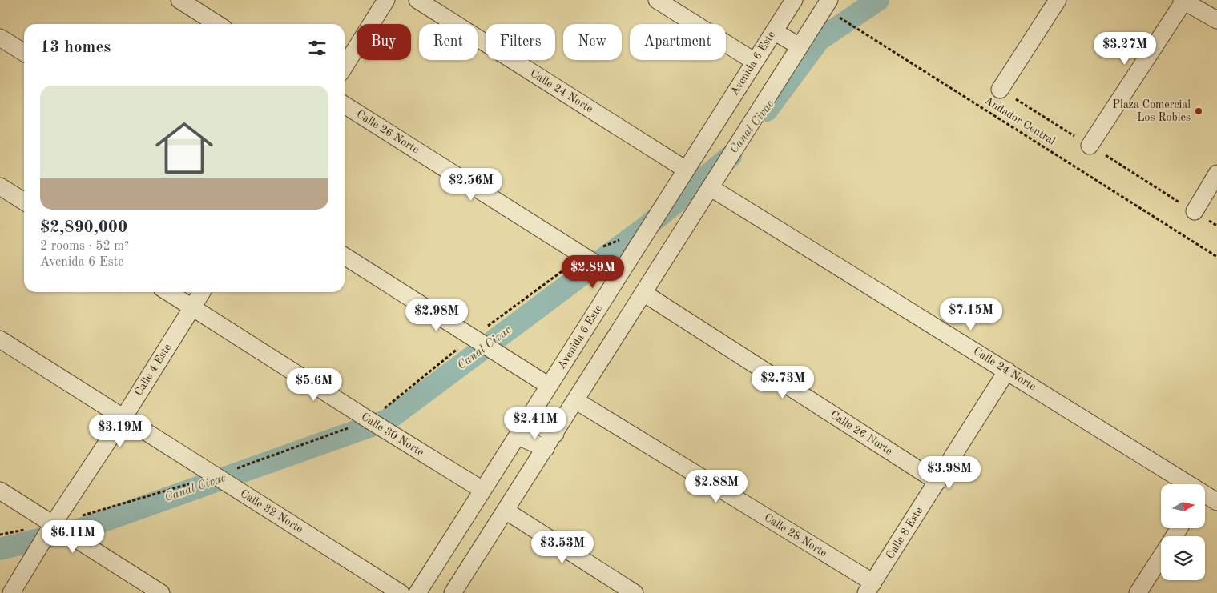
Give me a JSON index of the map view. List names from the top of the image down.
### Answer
{
  "streets": {
    "street": [
      "Avenida 6 Este",
      "Calle 24 Norte",
      "Calle 26 Norte",
      "Calle 4 Este",
      "Calle 30 Norte",
      "Calle 32 Norte",
      "Calle 8 Este",
      "Calle 28 Norte"
    ],
    "path": ["Andador Central"]
  },
  "crossings": [
    ["Avenida 6 Este", "Calle 24 Norte"],
    ["Avenida 6 Este", "Calle 26 Norte"],
    ["Avenida 6 Este", "Calle 30 Norte"],
    ["Calle 24 Norte", "Calle 8 Este"],
    ["Calle 26 Norte", "Calle 8 Este"],
    ["Calle 4 Este", "Calle 30 Norte"],
    ["Calle 4 Este", "Calle 32 Norte"],
    ["Calle 8 Este", "Calle 28 Norte"]
  ],
  "water": ["Canal Civac"],
  "places": ["Plaza Comercial Los Robles"],
  "north": "right",
  "page": {
    "chip": [
      "Buy",
      "Rent",
      "Filters",
      "New",
      "Apartment"
    ],
    "heading": "13 homes",
    "price": [
      "$3.27M",
      "$2.56M",
      "$2.89M",
      "$7.15M",
      "$2.98M",
      "$2.73M",
      "$5.6M",
      "$2.41M",
      "$3.19M",
      "$3.98M",
      "$2.88M",
      "$6.11M",
      "$3.53M"
    ],
    "list": [
      {
        "name": "$2,890,000",
        "note": "2 rooms · 52 m² · Avenida 6 Este"
      }
    ]
  }
}
